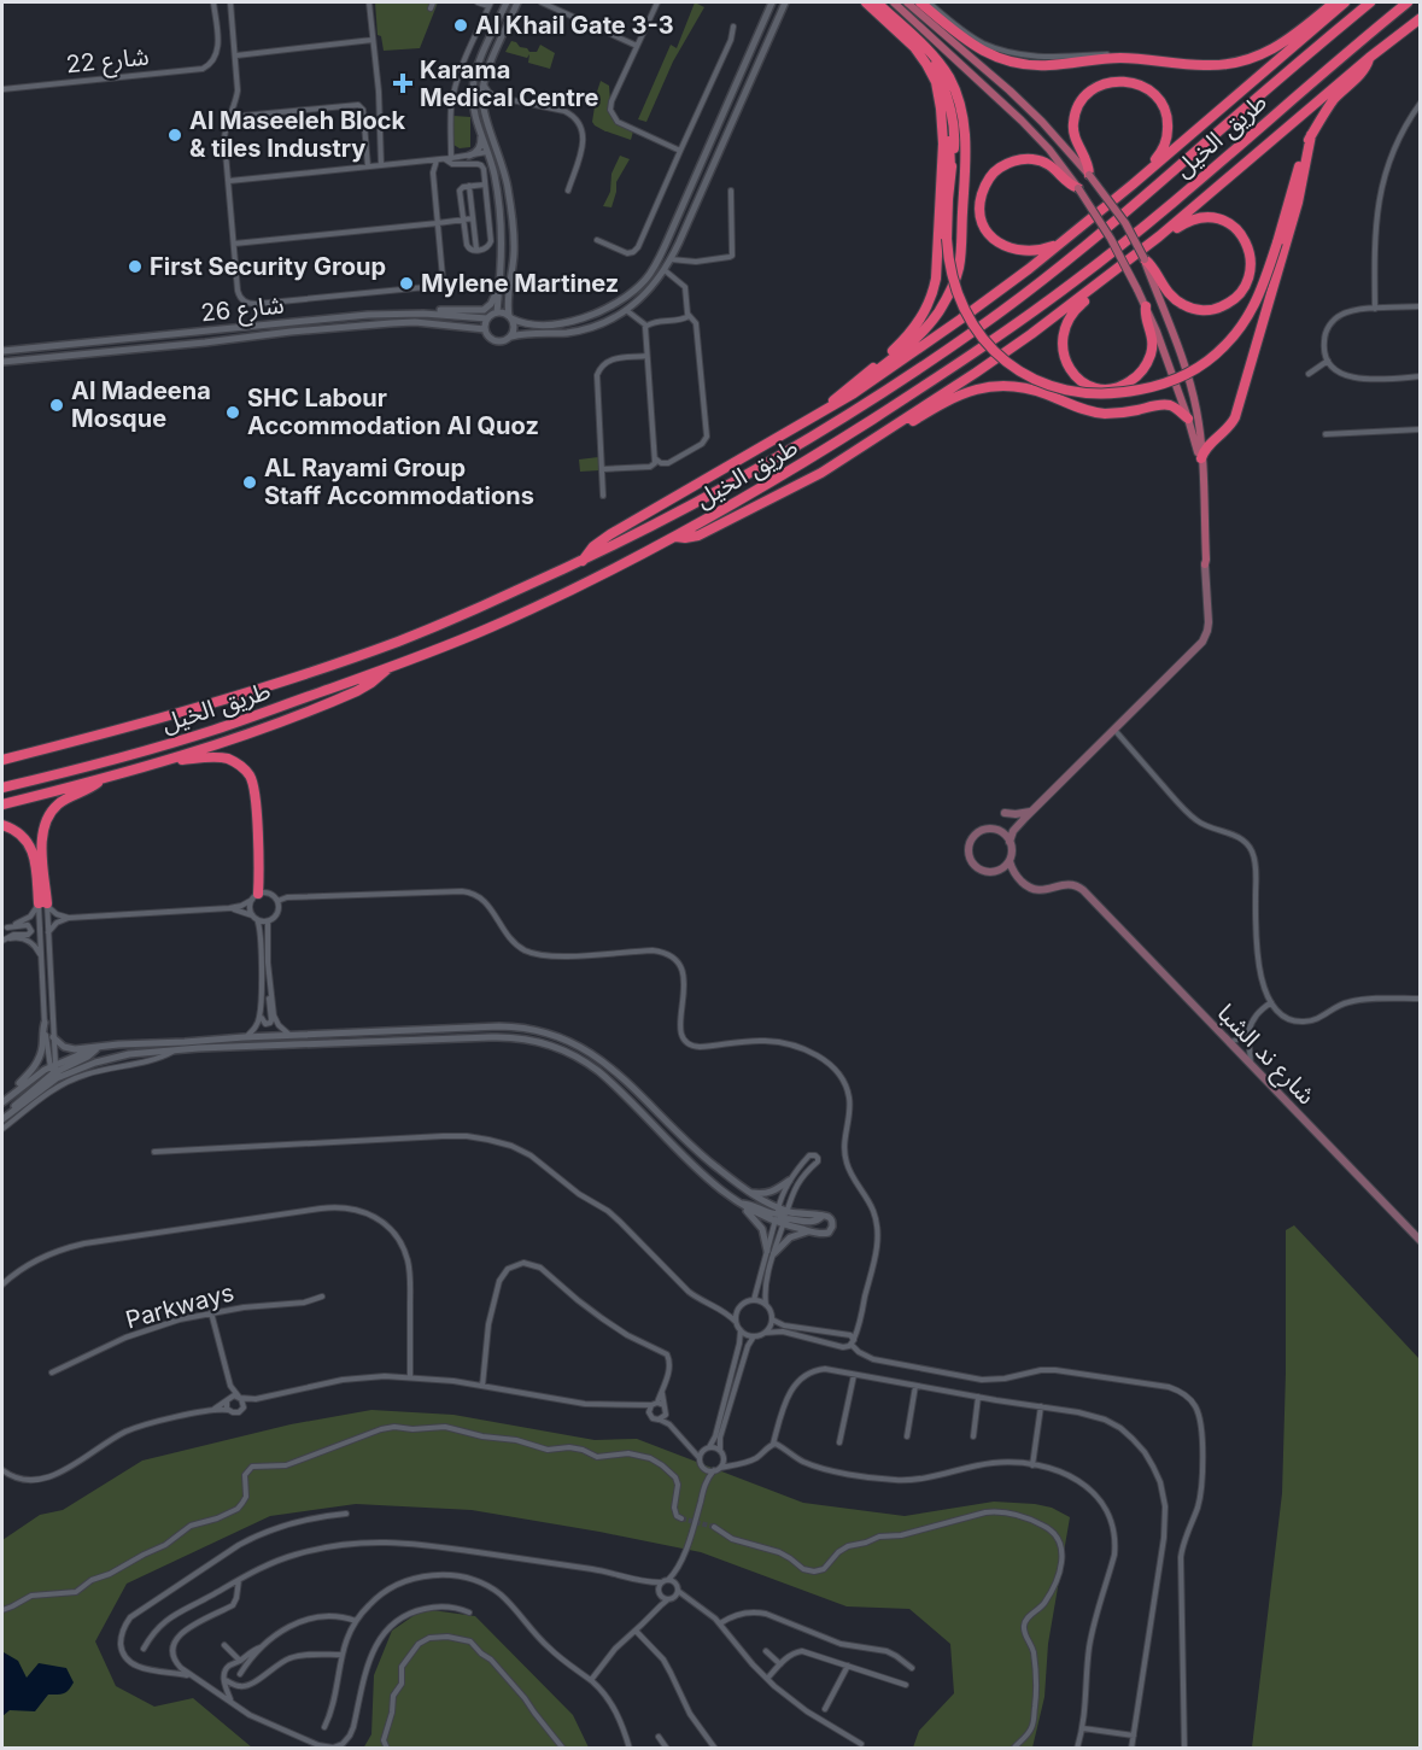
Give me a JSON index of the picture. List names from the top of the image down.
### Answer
{
  "streets": {
    "highway": ["طريق الخيل"],
    "main road": ["شارع ند الشبا"],
    "street": ["شارع 22", "شارع 26", "Parkways"]
  },
  "places": {
    "other": [
      "Al Khail Gate 3-3",
      "Al Maseeleh Block & tiles Industry",
      "First Security Group",
      "Mylene Martinez",
      "Al Madeena Mosque",
      "SHC Labour Accommodation Al Quoz",
      "AL Rayami Group Staff Accommodations"
    ],
    "health": ["Karama Medical Centre"]
  }
}
